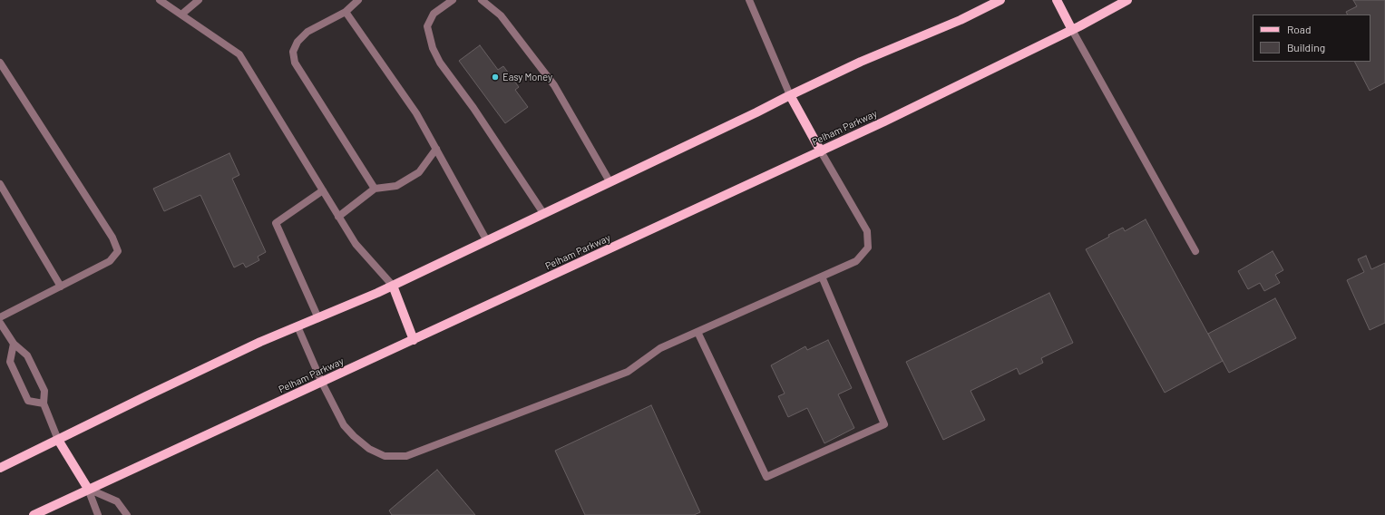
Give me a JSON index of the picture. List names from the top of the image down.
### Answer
{
  "streets": {
    "main road": ["Pelham Parkway"]
  },
  "places": ["Easy Money"],
  "legend": ["Road", "Building"]
}
